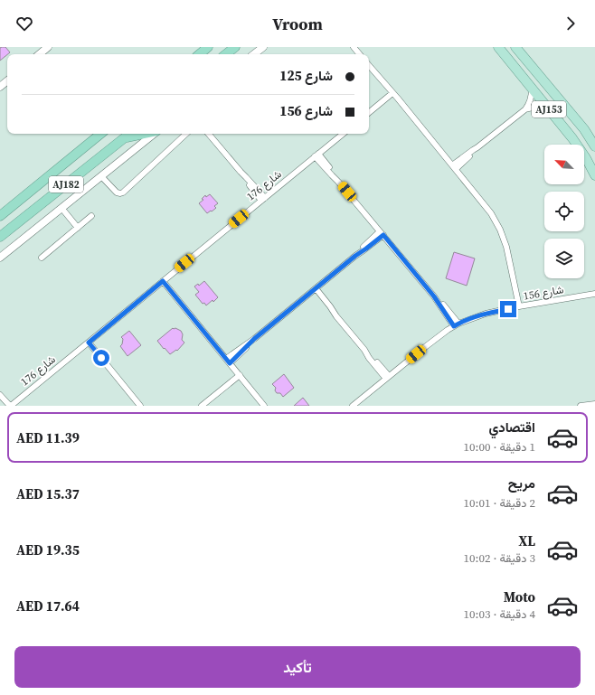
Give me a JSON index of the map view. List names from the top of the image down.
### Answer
{
  "streets": {
    "highway": ["AJ182"],
    "main road": ["AJ153"],
    "street": ["شارع 176", "شارع 156"]
  },
  "north": "top left",
  "page": {
    "header": "Vroom",
    "banner": ["شارع 125", "شارع 156"],
    "list": [
      {
        "name": "اقتصادي",
        "note": "1 دقيقة · 10:00",
        "value": "AED 11.39"
      },
      {
        "name": "مريح",
        "note": "2 دقيقة · 10:01",
        "value": "AED 15.37"
      },
      {
        "name": "XL",
        "note": "3 دقيقة · 10:02",
        "value": "AED 19.35"
      },
      {
        "name": "Moto",
        "note": "4 دقيقة · 10:03",
        "value": "AED 17.64"
      }
    ],
    "buttons": "تأكيد"
  }
}
